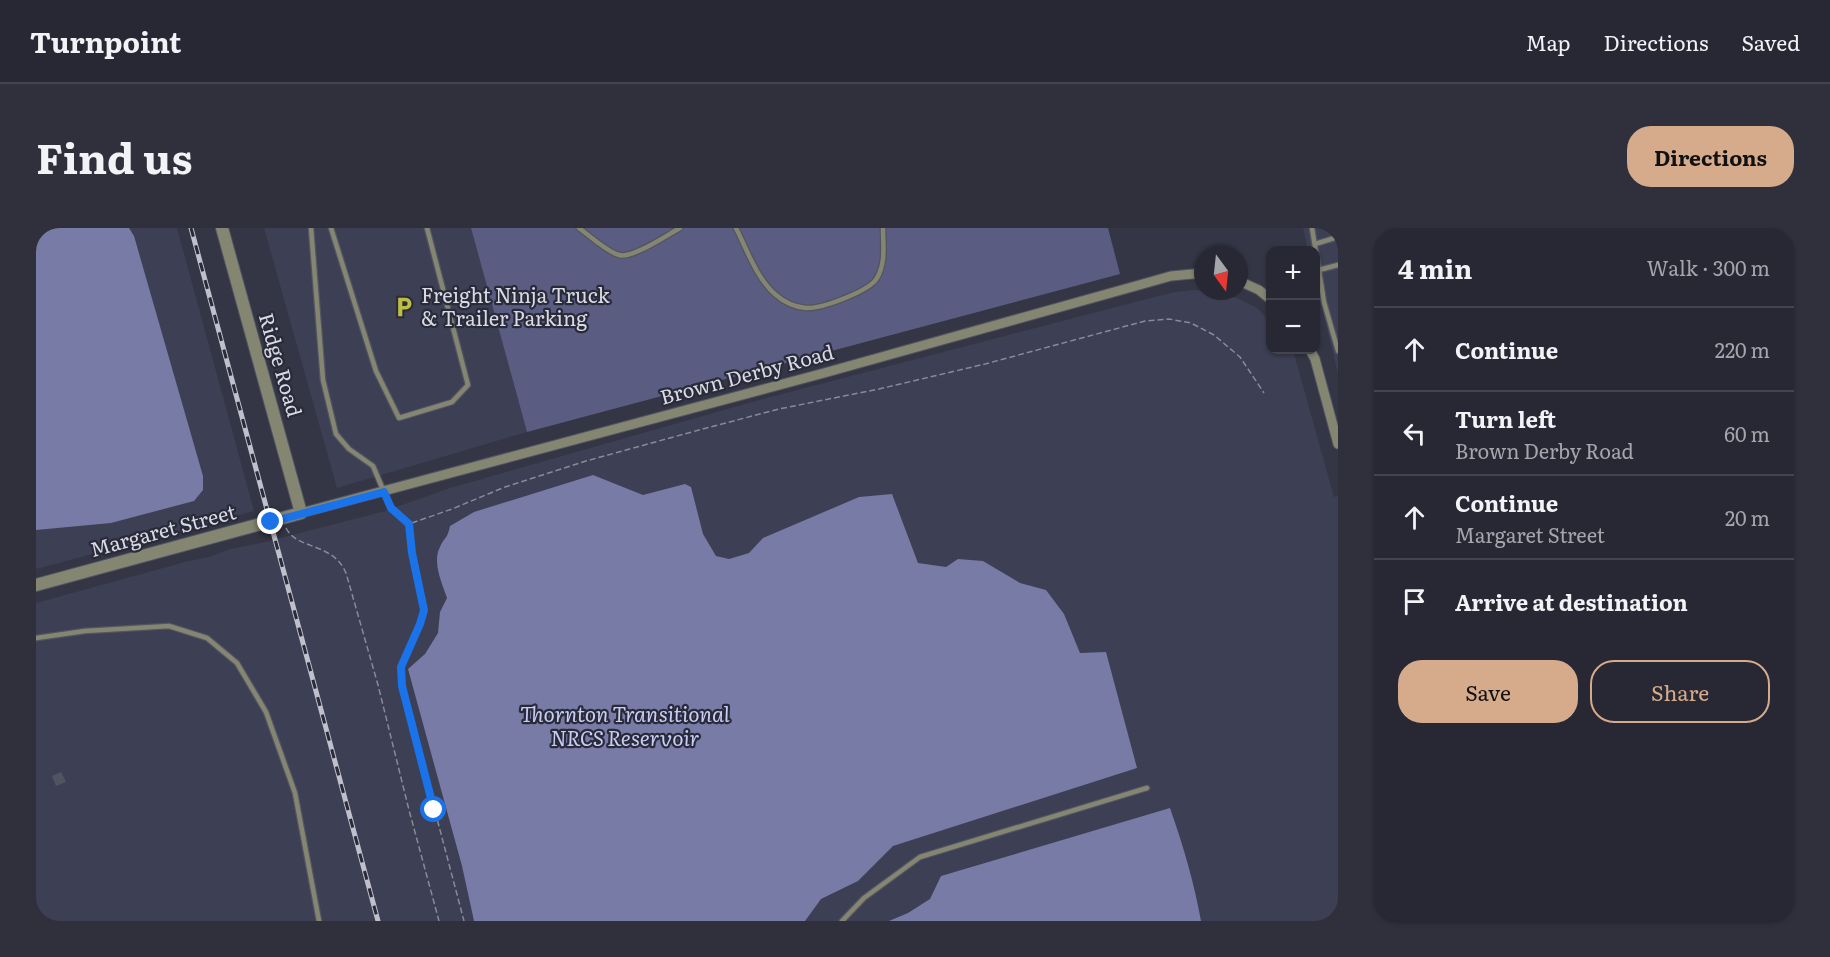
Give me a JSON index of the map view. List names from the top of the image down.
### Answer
{
  "streets": {
    "street": ["Ridge Road", "Brown Derby Road", "Margaret Street"]
  },
  "crossings": [
    ["Ridge Road", "Brown Derby Road"],
    ["Ridge Road", "Margaret Street"],
    ["Brown Derby Road", "Margaret Street"]
  ],
  "water": ["Thornton Transitional NRCS Reservoir"],
  "places": {
    "parking": ["Freight Ninja Truck & Trailer Parking"]
  },
  "north": "bottom",
  "page": {
    "header": "Turnpoint",
    "nav": ["Map", "Directions", "Saved"],
    "title": "Find us",
    "buttons": [
      "Directions",
      ["Save", "Share"]
    ],
    "heading": ["4 min", "Walk · 300 m"],
    "map_buttons": ["+", "−"],
    "list": [
      ["Continue", "220 m"],
      ["Turn left", "Brown Derby Road", "60 m"],
      ["Continue", "Margaret Street", "20 m"],
      "Arrive at destination"
    ]
  }
}
